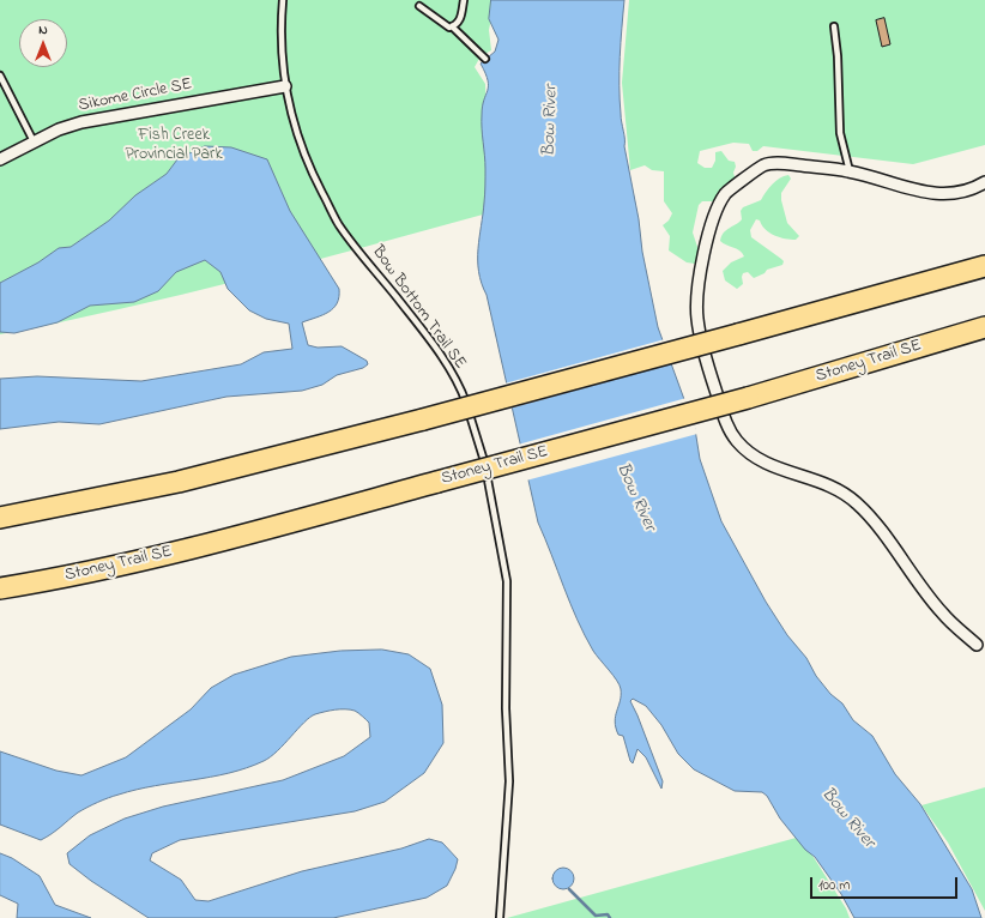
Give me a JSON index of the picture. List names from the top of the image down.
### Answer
{
  "streets": {
    "highway": ["Stoney Trail SE"],
    "street": ["Sikome Circle SE"],
    "lane": ["Bow Bottom Trail SE"]
  },
  "crossings": [
    ["Sikome Circle SE", "Bow Bottom Trail SE"]
  ],
  "water": ["Bow River"],
  "parks": ["Fish Creek Provincial Park"],
  "scale_bar": "100 m",
  "north": "top"
}
